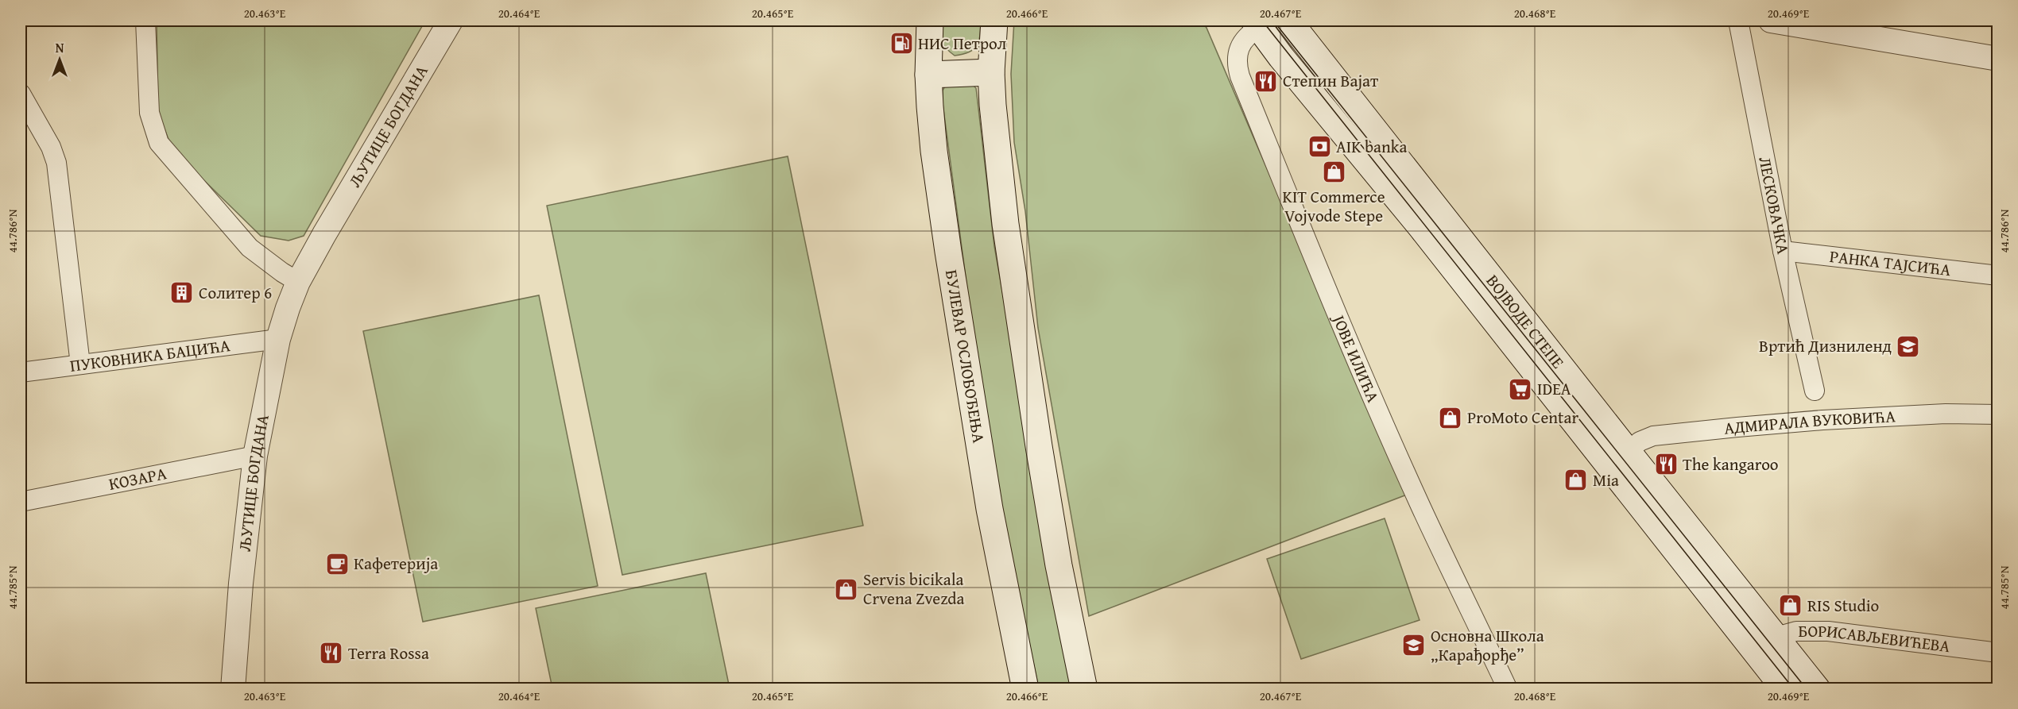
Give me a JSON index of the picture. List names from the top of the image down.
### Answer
{
  "streets": {
    "main road": ["ВОЈВОДЕ СТЕПЕ", "БУЛЕВАР ОСЛОБОЂЕЊА"],
    "street": [
      "ЉУТИЦЕ БОГДАНА",
      "ЛЕСКОВАЧКА",
      "РАНКА ТАЈСИЋА",
      "ПУКОВНИКА БАЦИЋА",
      "ЈОВЕ ИЛИЋА",
      "АДМИРАЛА ВУКОВИЋА",
      "КОЗАРА",
      "БОРИСАВЉЕВИЋЕВА"
    ]
  },
  "crossings": [
    ["ЉУТИЦЕ БОГДАНА", "ПУКОВНИКА БАЦИЋА"],
    ["ЉУТИЦЕ БОГДАНА", "КОЗАРА"],
    ["ЛЕСКОВАЧКА", "РАНКА ТАЈСИЋА"],
    ["ВОЈВОДЕ СТЕПЕ", "ЈОВЕ ИЛИЋА"],
    ["ВОЈВОДЕ СТЕПЕ", "АДМИРАЛА ВУКОВИЋА"],
    ["ВОЈВОДЕ СТЕПЕ", "БОРИСАВЉЕВИЋЕВА"]
  ],
  "places": {
    "fuel station": ["НИС Петрол"],
    "restaurant": ["Степин Вајат", "The kangaroo", "Terra Rossa"],
    "bank": ["AIK banka"],
    "shop": [
      "KIT Commerce Vojvode Stepe",
      "ProMoto Centar",
      "Mia",
      "Servis bicikala Crvena Zvezda",
      "RIS Studio"
    ],
    "building": ["Солитер 6"],
    "school or university": ["Вртић Дизниленд", "Основна Школа „Карађорђе”"],
    "supermarket": ["IDEA"],
    "cafe": ["Кафетерија"]
  },
  "north": "top",
  "coordinates": [
    "20.463°E",
    "20.464°E",
    "20.465°E",
    "20.466°E",
    "20.467°E",
    "20.468°E",
    "20.469°E",
    "44.786°N",
    "44.785°N"
  ]
}
